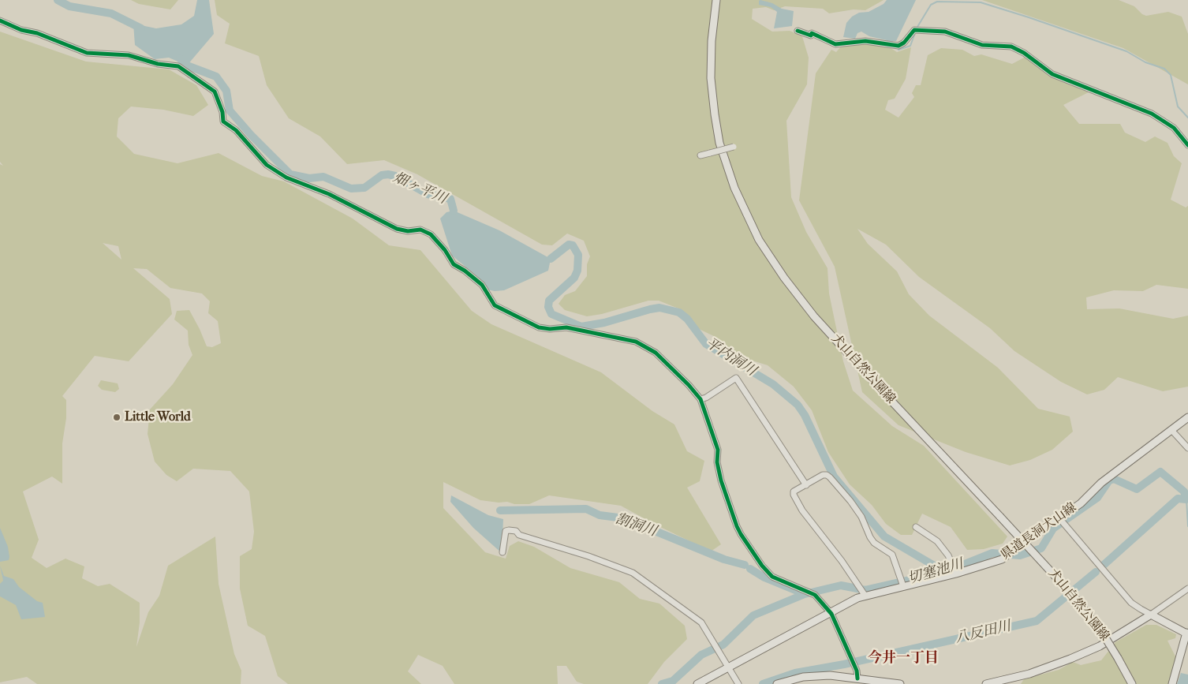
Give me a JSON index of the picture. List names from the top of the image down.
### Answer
{
  "streets": {
    "main road": ["犬山自然公園線", "県道長洞犬山線"]
  },
  "districts": ["今井一丁目"],
  "water": [
    "畑ヶ平川",
    "平内洞川",
    "割洞川",
    "切塞池川",
    "八反田川"
  ],
  "places": ["Little World"]
}
